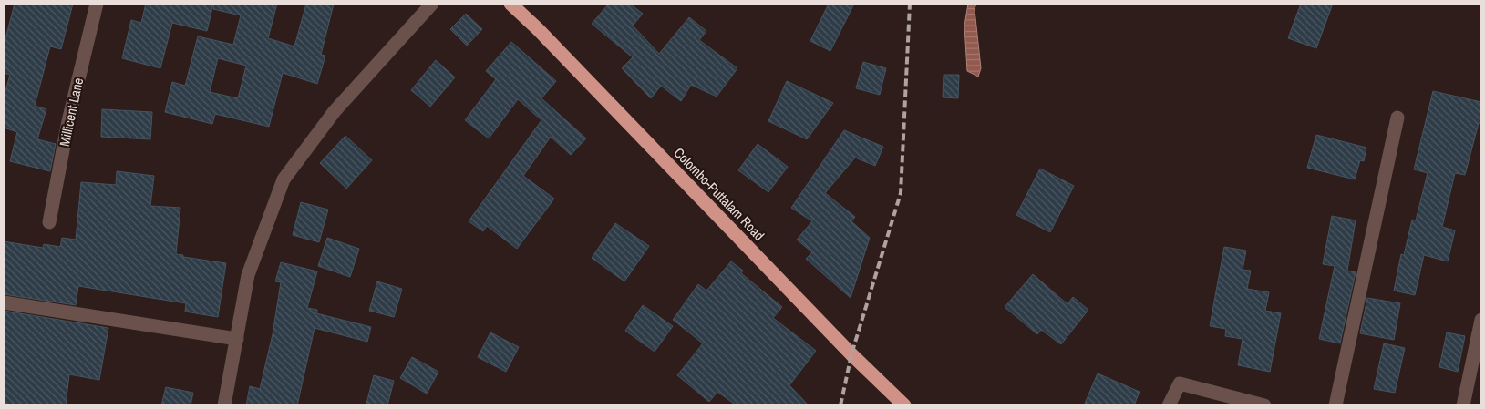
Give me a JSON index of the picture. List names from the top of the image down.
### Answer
{
  "streets": {
    "highway": ["Colombo-Puttalam Road"],
    "street": ["Millicent Lane"]
  }
}
